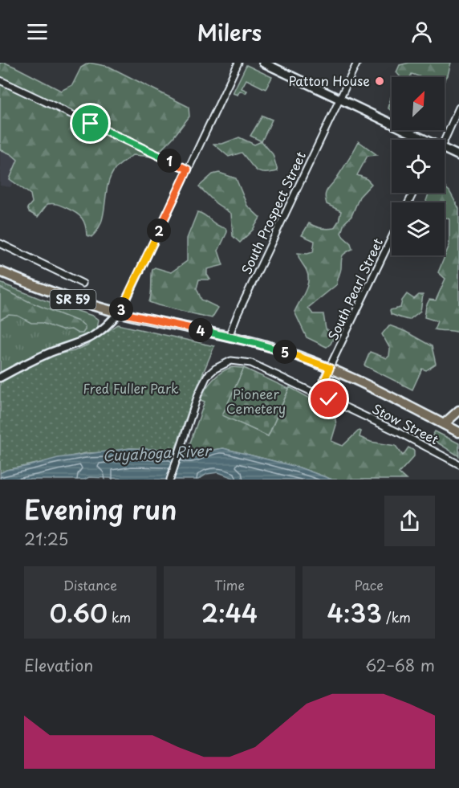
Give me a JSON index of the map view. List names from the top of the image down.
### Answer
{
  "streets": {
    "main road": ["SR 59"],
    "street": ["South Prospect Street", "South Pearl Street", "Stow Street"]
  },
  "crossings": [
    ["South Prospect Street", "SR 59"],
    ["South Pearl Street", "SR 59"],
    ["South Pearl Street", "Stow Street"]
  ],
  "water": ["Cuyahoga River"],
  "parks": ["Fred Fuller Park", "Pioneer Cemetery"],
  "places": ["Patton House"],
  "north": "top right",
  "page": {
    "header": "Milers",
    "pins": [
      "1",
      "2",
      "3",
      "4",
      "5"
    ],
    "heading": ["Evening run", "21:25"],
    "stats": [
      ["Distance", "0.60 km"],
      ["Time", "2:44"],
      ["Pace", "4:33 /km"]
    ],
    "chart": ["Elevation", "62–68 m"]
  }
}
